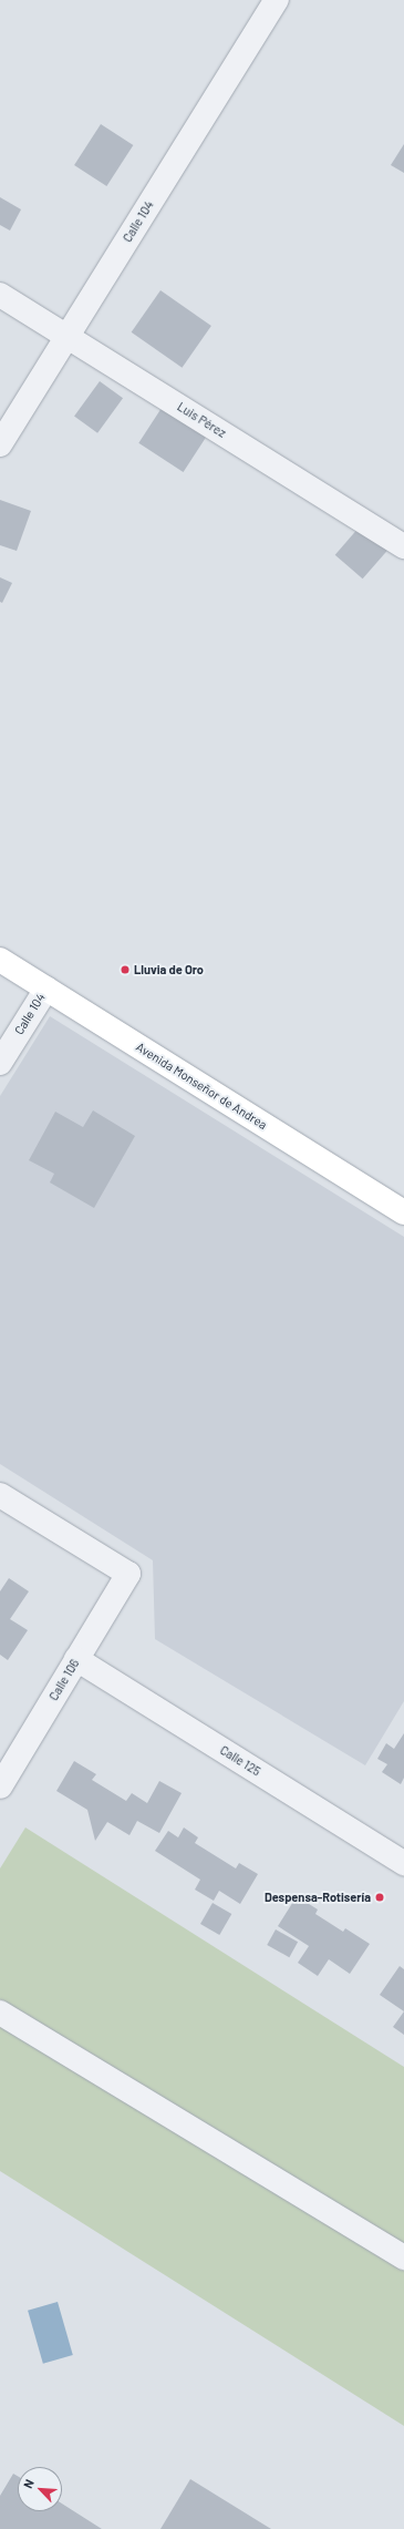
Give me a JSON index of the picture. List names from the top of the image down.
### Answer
{
  "streets": {
    "main road": ["Avenida Monseñor de Andrea"],
    "street": [
      "Calle 104",
      "Luis Pérez",
      "Calle 106",
      "Calle 125"
    ]
  },
  "crossings": [
    ["Calle 104", "Luis Pérez"],
    ["Calle 104", "Avenida Monseñor de Andrea"],
    ["Calle 106", "Calle 125"]
  ],
  "places": ["Lluvia de Oro", "Despensa-Rotisería"],
  "north": "top left"
}
